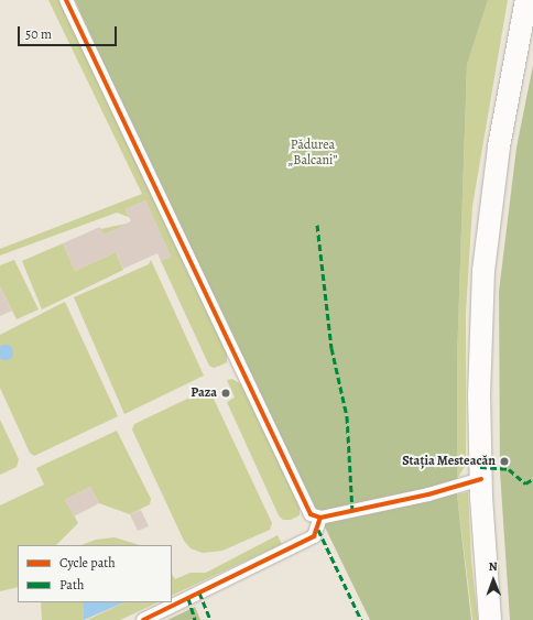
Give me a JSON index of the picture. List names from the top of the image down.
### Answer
{
  "parks": ["Pădurea „Balcani”"],
  "places": ["Paza", "Stația Mesteacăn"],
  "legend": ["Cycle path", "Path"],
  "scale_bar": "50 m",
  "north": "top"
}
